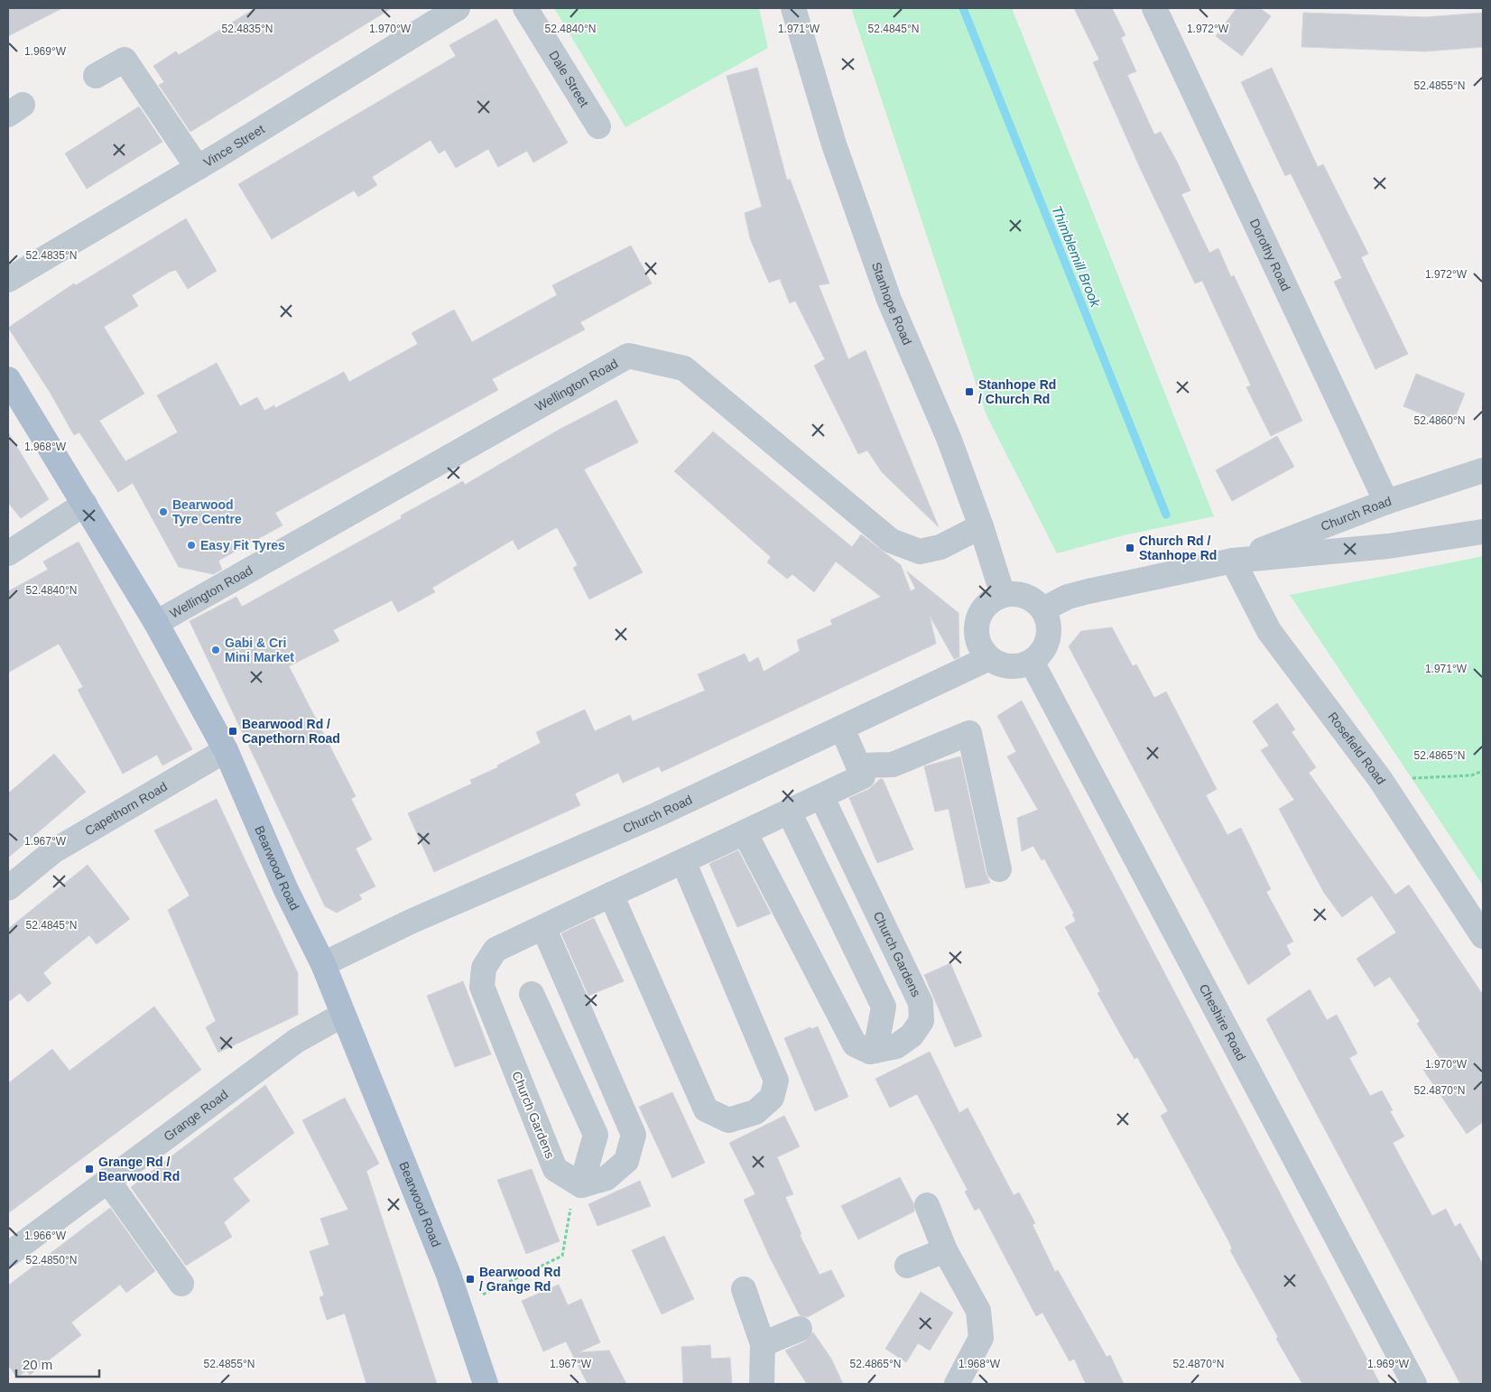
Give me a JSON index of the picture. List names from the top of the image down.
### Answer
{
  "streets": {
    "main road": ["Bearwood Road"],
    "street": [
      "Dale Street",
      "Vince Street",
      "Dorothy Road",
      "Stanhope Road",
      "Wellington Road",
      "Church Road",
      "Rosefield Road",
      "Capethorn Road",
      "Church Gardens",
      "Cheshire Road",
      "Grange Road"
    ]
  },
  "crossings": [
    ["Dorothy Road", "Church Road"],
    ["Stanhope Road", "Wellington Road"],
    ["Stanhope Road", "Church Road"],
    ["Stanhope Road", "Cheshire Road"],
    ["Wellington Road", "Bearwood Road"],
    ["Church Road", "Rosefield Road"],
    ["Church Road", "Bearwood Road"],
    ["Church Road", "Cheshire Road"],
    ["Capethorn Road", "Bearwood Road"],
    ["Bearwood Road", "Grange Road"]
  ],
  "water": ["Thimblemill Brook"],
  "places": {
    "transit": [
      "Stanhope Rd / Church Rd",
      "Church Rd / Stanhope Rd",
      "Bearwood Rd / Capethorn Road",
      "Grange Rd / Bearwood Rd",
      "Bearwood Rd / Grange Rd"
    ],
    "other": ["Bearwood Tyre Centre", "Easy Fit Tyres", "Gabi & Cri Mini Market"]
  },
  "scale_bar": "20 m",
  "coordinates": [
    "1.970°W",
    "1.971°W",
    "1.972°W",
    "52.4835°N",
    "52.4840°N",
    "52.4845°N",
    "1.969°W",
    "52.4855°N",
    "52.4860°N",
    "1.968°W",
    "52.4865°N",
    "1.967°W",
    "52.4870°N",
    "1.966°W",
    "52.4850°N"
  ]
}
